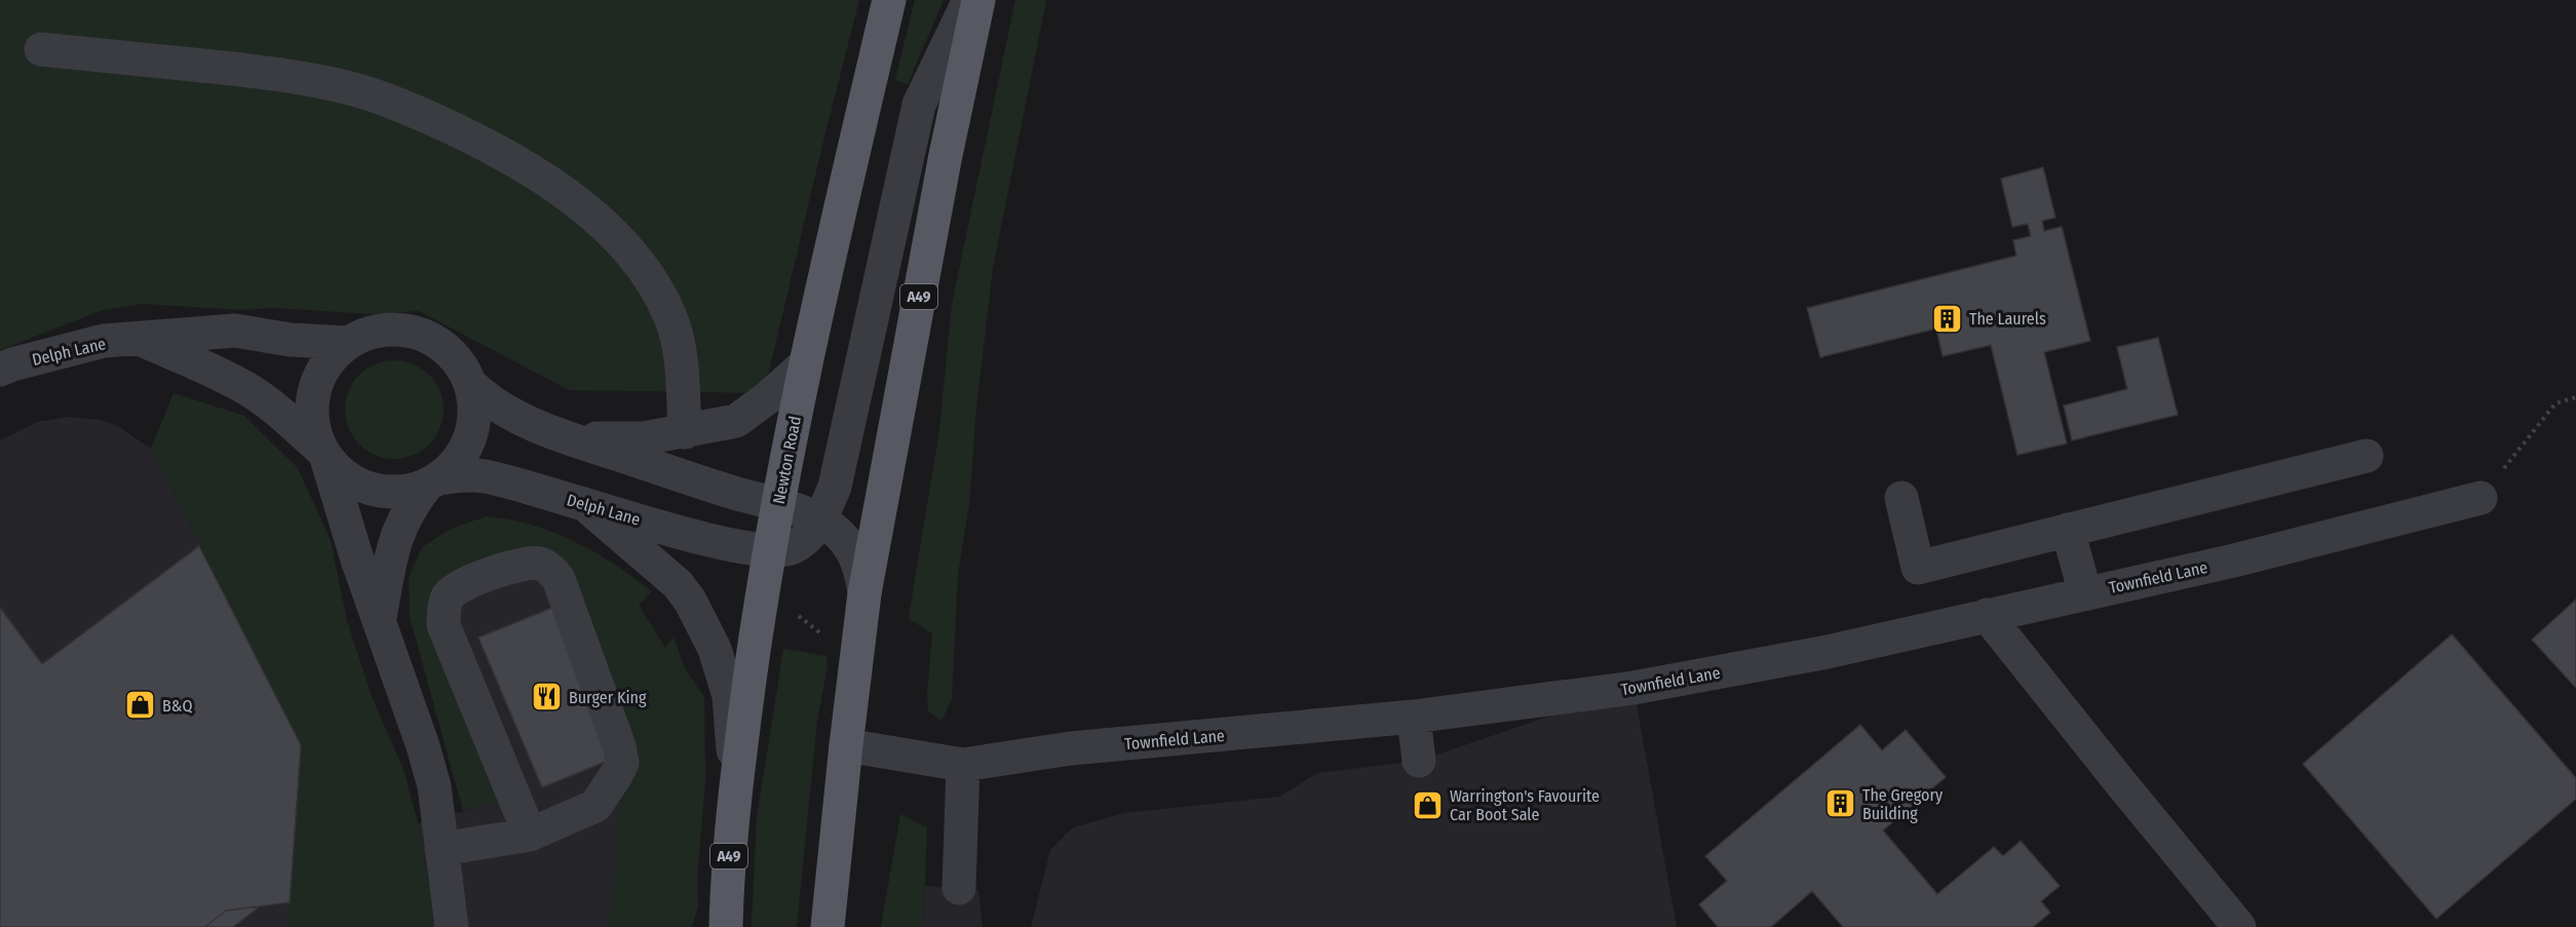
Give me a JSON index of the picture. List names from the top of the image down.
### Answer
{
  "streets": {
    "main road": ["A49", "Newton Road"],
    "street": ["Delph Lane", "Townfield Lane"]
  },
  "crossings": [
    ["A49", "Townfield Lane"],
    ["Delph Lane", "Newton Road"]
  ],
  "places": {
    "building": ["The Laurels", "The Gregory Building"],
    "restaurant": ["Burger King"],
    "shop": ["B&Q", "Warrington's Favourite Car Boot Sale"]
  }
}
